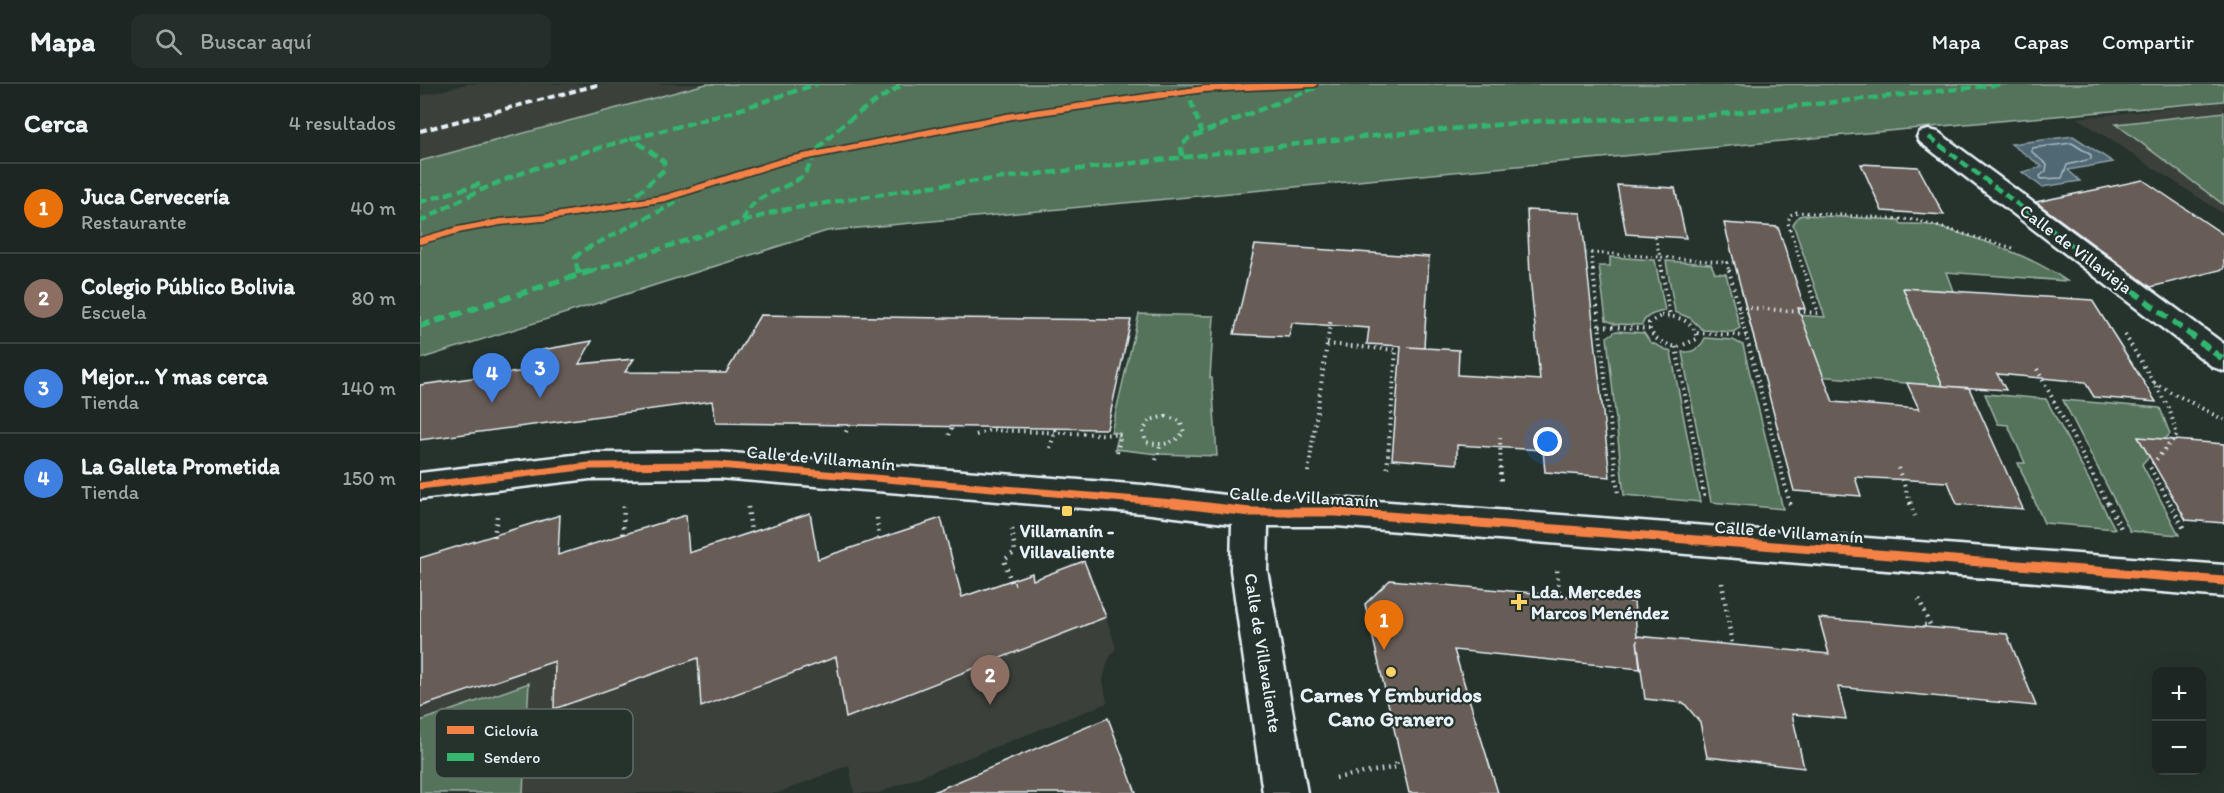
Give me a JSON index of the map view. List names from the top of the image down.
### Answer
{
  "streets": {
    "street": ["Calle de Villavieja", "Calle de Villamanín", "Calle de Villavaliente"]
  },
  "crossings": [
    ["Calle de Villamanín", "Calle de Villavaliente"]
  ],
  "places": {
    "transit": ["Villamanín - Villavaliente"],
    "health": ["Lda. Mercedes Marcos Menéndez"],
    "other": ["Carnes Y Emburidos Cano Granero"]
  },
  "legend": ["Ciclovía", "Sendero"],
  "page": {
    "header": "Mapa",
    "search": "Buscar aquí",
    "nav": ["Mapa", "Capas", "Compartir"],
    "heading": ["Cerca", "4 resultados"],
    "list": [
      {
        "mark": "1",
        "name": "Juca Cervecería",
        "note": "Restaurante",
        "value": "40 m"
      },
      {
        "mark": "2",
        "name": "Colegio Público Bolivia",
        "note": "Escuela",
        "value": "80 m"
      },
      {
        "mark": "3",
        "name": "Mejor... Y mas cerca",
        "note": "Tienda",
        "value": "140 m"
      },
      {
        "mark": "4",
        "name": "La Galleta Prometida",
        "note": "Tienda",
        "value": "150 m"
      }
    ],
    "pins": [
      "3",
      "4",
      "1",
      "2"
    ],
    "map_buttons": ["+", "−"]
  }
}
